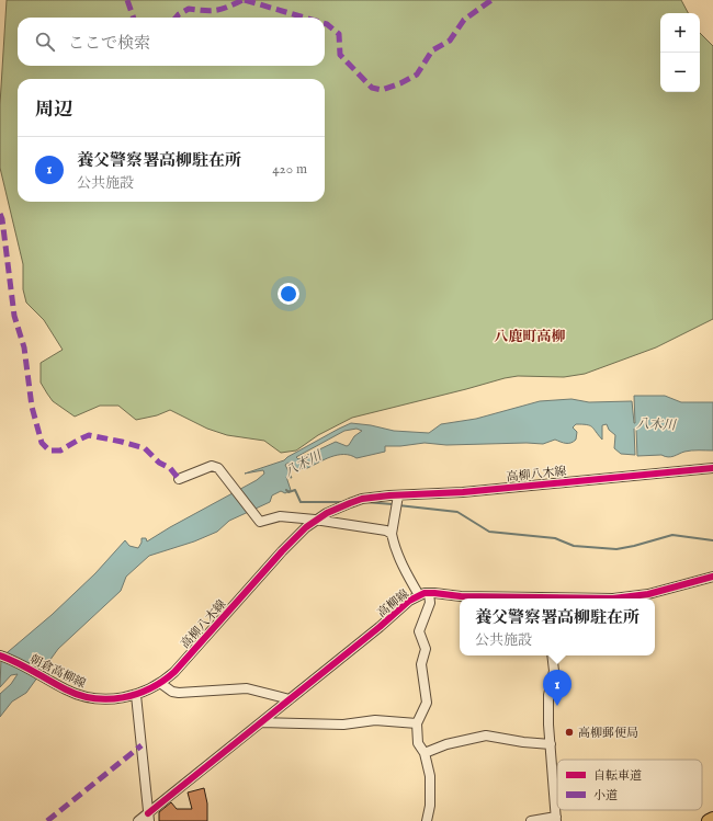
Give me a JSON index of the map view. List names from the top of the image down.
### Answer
{
  "streets": {
    "street": ["高柳八木線", "高柳線", "朝倉高柳線"]
  },
  "crossings": [
    ["高柳八木線", "朝倉高柳線"]
  ],
  "districts": ["八鹿町高柳"],
  "water": ["八木川"],
  "places": ["高柳郵便局"],
  "legend": ["自転車道", "小道"],
  "page": {
    "map_buttons": ["+", "−"],
    "search": "ここで検索",
    "heading": "周辺",
    "list": [
      {
        "mark": "1",
        "name": "養父警察署高柳駐在所",
        "note": "公共施設",
        "value": "420 m"
      }
    ],
    "popup": ["養父警察署高柳駐在所", "公共施設"],
    "pins": "1"
  }
}
